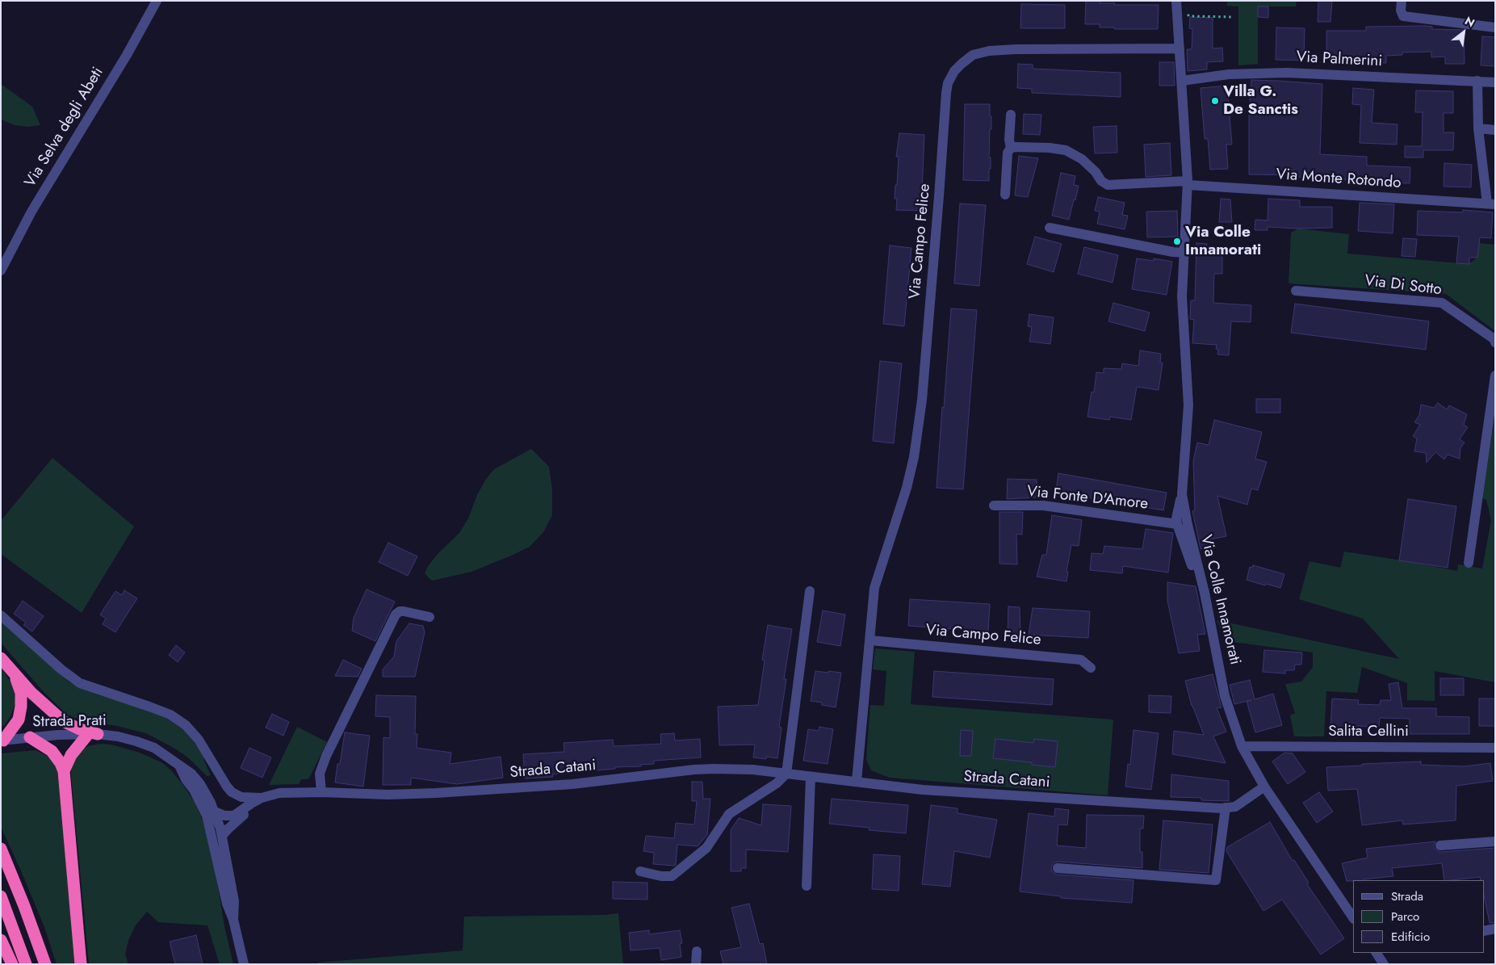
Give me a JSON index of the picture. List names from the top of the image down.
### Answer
{
  "streets": {
    "street": [
      "Via Palmerini",
      "Via Selva degli Abeti",
      "Via Monte Rotondo",
      "Via Campo Felice",
      "Via Di Sotto",
      "Via Fonte D'Amore",
      "Via Colle Innamorati",
      "Strada Prati",
      "Salita Cellini",
      "Strada Catani"
    ]
  },
  "crossings": [
    ["Via Palmerini", "Via Monte Rotondo"],
    ["Via Palmerini", "Via Colle Innamorati"],
    ["Via Monte Rotondo", "Via Colle Innamorati"],
    ["Via Campo Felice", "Via Colle Innamorati"],
    ["Via Campo Felice", "Strada Catani"],
    ["Via Colle Innamorati", "Salita Cellini"],
    ["Via Colle Innamorati", "Strada Catani"],
    ["Strada Prati", "Strada Catani"]
  ],
  "places": ["Villa G. De Sanctis", "Via Colle Innamorati"],
  "legend": ["Strada", "Parco", "Edificio"],
  "north": "top right"
}
